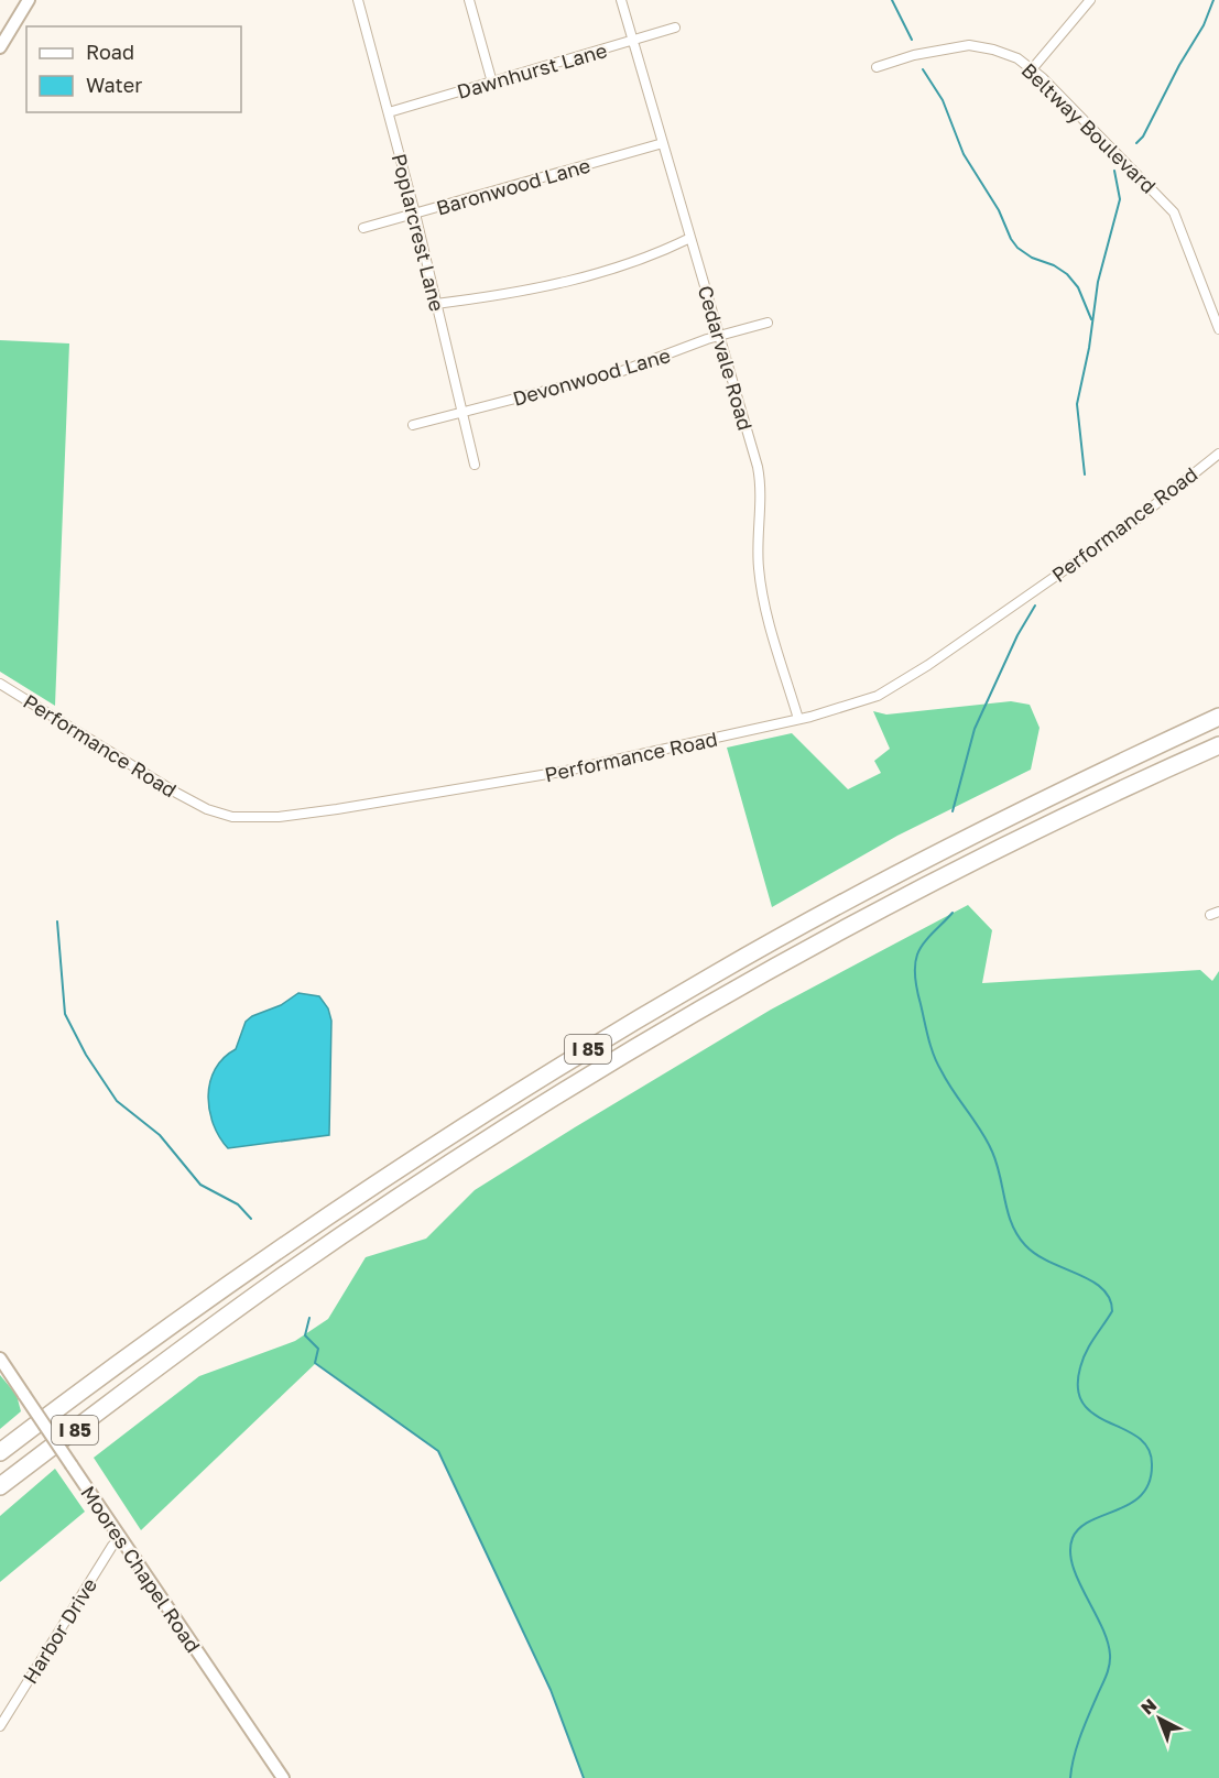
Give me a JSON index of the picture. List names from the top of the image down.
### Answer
{
  "streets": {
    "highway": ["I 85"],
    "main road": ["Moores Chapel Road"],
    "street": [
      "Dawnhurst Lane",
      "Beltway Boulevard",
      "Baronwood Lane",
      "Poplarcrest Lane",
      "Cedarvale Road",
      "Devonwood Lane",
      "Performance Road",
      "Harbor Drive"
    ]
  },
  "crossings": [
    ["Dawnhurst Lane", "Poplarcrest Lane"],
    ["Dawnhurst Lane", "Cedarvale Road"],
    ["Baronwood Lane", "Poplarcrest Lane"],
    ["Baronwood Lane", "Cedarvale Road"],
    ["Poplarcrest Lane", "Devonwood Lane"],
    ["Cedarvale Road", "Devonwood Lane"],
    ["Cedarvale Road", "Performance Road"],
    ["Moores Chapel Road", "Harbor Drive"]
  ],
  "legend": ["Road", "Water"],
  "north": "top left"
}
